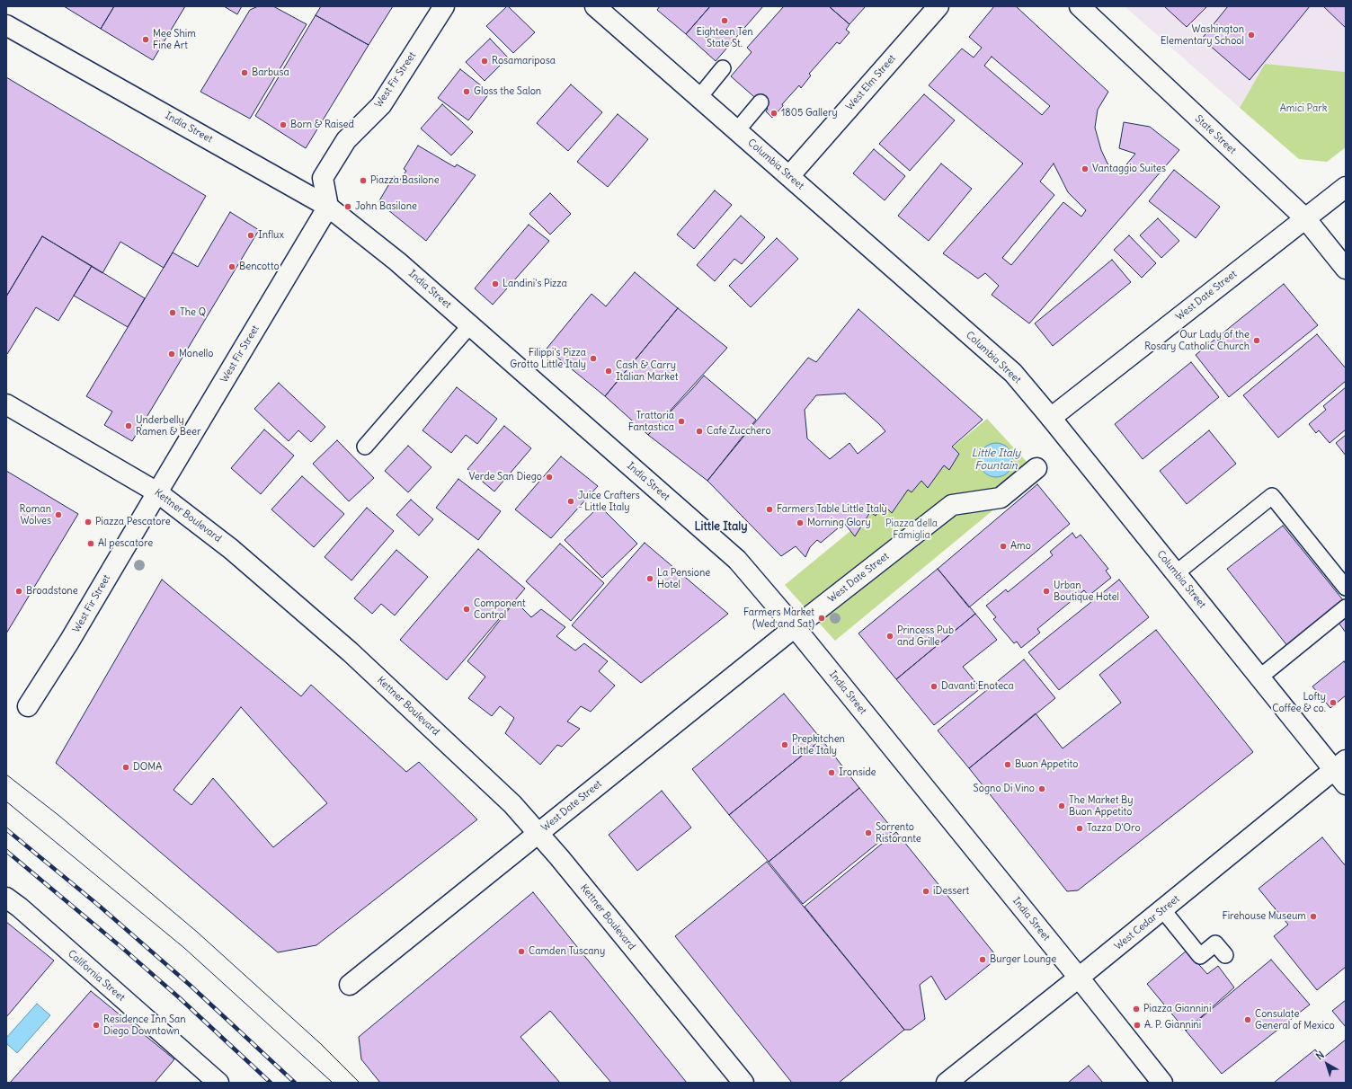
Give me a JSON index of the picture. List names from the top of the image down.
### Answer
{
  "streets": {
    "main road": [
      "West Fir Street",
      "West Elm Street",
      "India Street",
      "State Street",
      "Columbia Street",
      "West Date Street",
      "Kettner Boulevard",
      "West Cedar Street",
      "California Street"
    ]
  },
  "crossings": [
    ["West Fir Street", "India Street"],
    ["West Fir Street", "Kettner Boulevard"],
    ["West Elm Street", "Columbia Street"],
    ["India Street", "West Date Street"],
    ["India Street", "West Cedar Street"],
    ["State Street", "West Date Street"],
    ["Columbia Street", "West Date Street"],
    ["Columbia Street", "West Cedar Street"],
    ["West Date Street", "Kettner Boulevard"]
  ],
  "districts": ["Little Italy"],
  "water": ["Little Italy Fountain"],
  "parks": ["Amici Park", "Piazza della Famiglia"],
  "places": [
    "Eighteen Ten State St.",
    "Washington Elementary School",
    "Mee Shim Fine Art",
    "Rosamariposa",
    "Barbusa",
    "Gloss the Salon",
    "1805 Gallery",
    "Born & Raised",
    "Vantaggio Suites",
    "Piazza Basilone",
    "John Basilone",
    "Influx",
    "Bencotto",
    "Landini's Pizza",
    "The Q",
    "Our Lady of the Rosary Catholic Church",
    "Monello",
    "Filippi's Pizza Grotto Little Italy",
    "Cash & Carry Italian Market",
    "Trattoria Fantastica",
    "Underbelly Ramen & Beer",
    "Cafe Zucchero",
    "Verde San Diego",
    "Juice Crafters - Little Italy",
    "Farmers Table Little Italy",
    "Roman Wolves",
    "Piazza Pescatore",
    "Morning Glory",
    "Al pescatore",
    "Amo",
    "La Pensione Hotel",
    "Broadstone",
    "Urban Boutique Hotel",
    "Component Control",
    "Farmers Market (Wed and Sat)",
    "Princess Pub and Grille",
    "Davanti Enoteca",
    "Lofty Coffee & co.",
    "Prepkitchen Little Italy",
    "Buon Appetito",
    "DOMA",
    "Ironside",
    "Sogno Di Vino",
    "The Market By Buon Appetito",
    "Tazza D'Oro",
    "Sorrento Ristorante",
    "iDessert",
    "Firehouse Museum",
    "Camden Tuscany",
    "Burger Lounge",
    "Piazza Giannini",
    "Consulate General of Mexico",
    "Residence Inn San Diego Downtown",
    "A. P. Giannini"
  ],
  "north": "top left"
}
